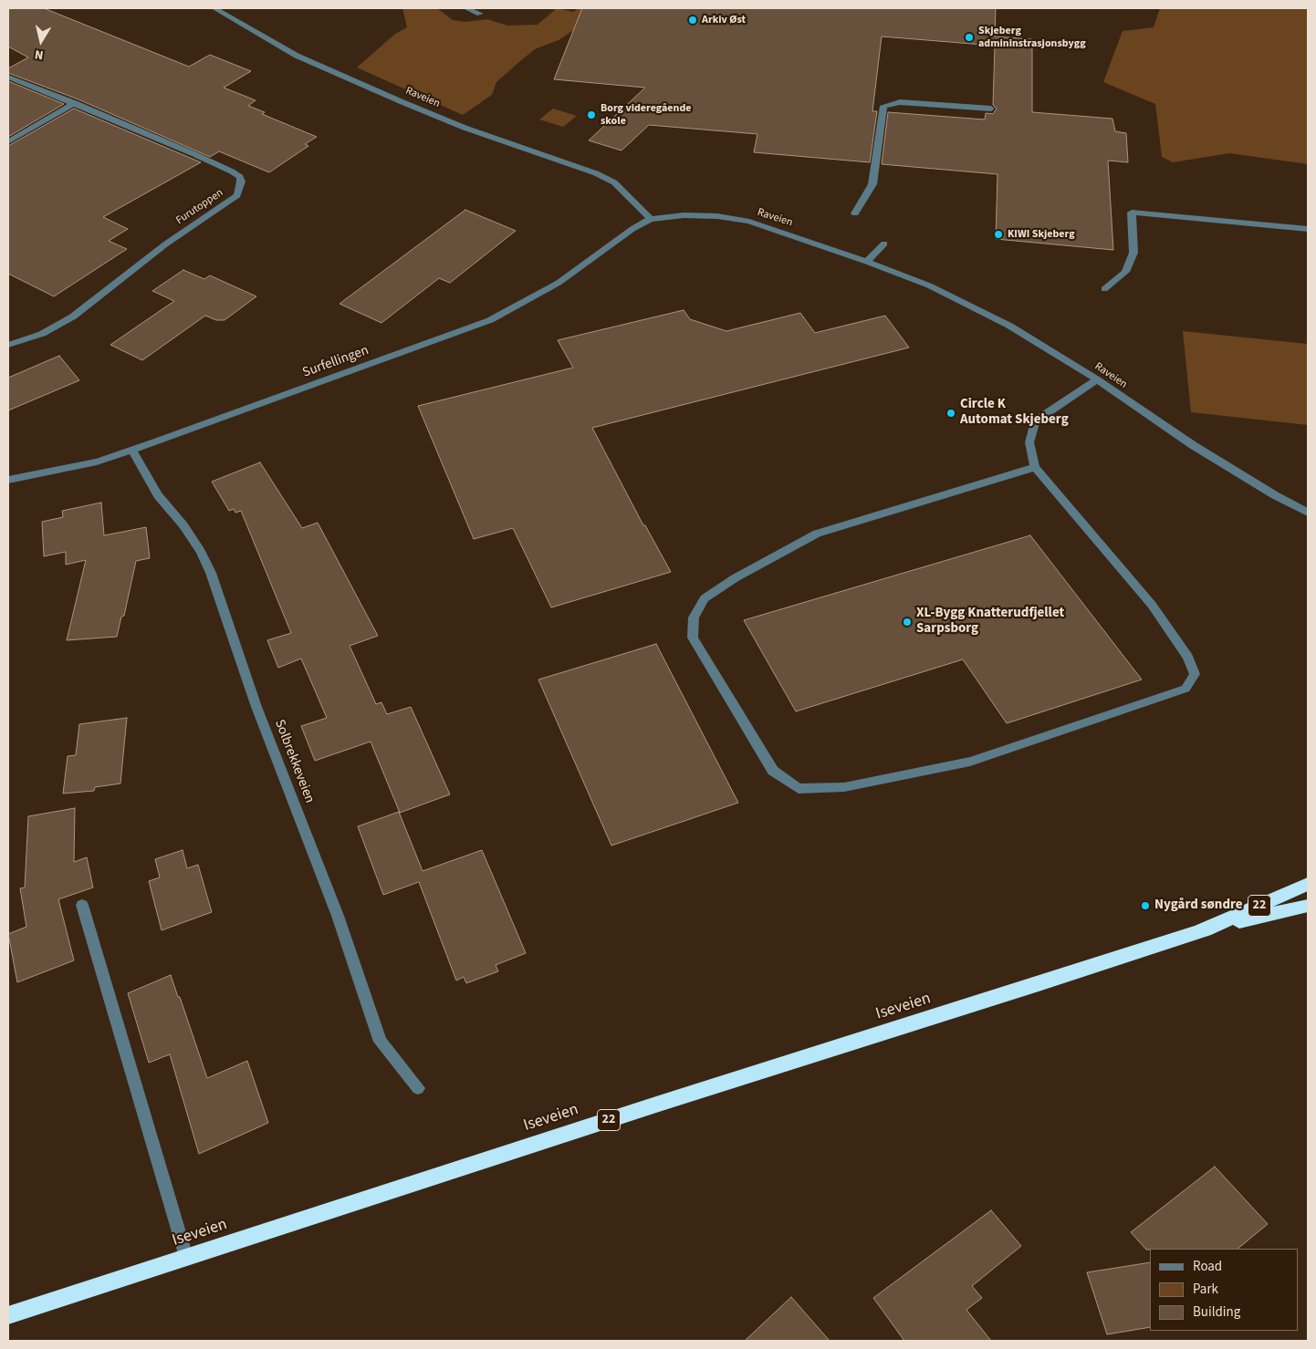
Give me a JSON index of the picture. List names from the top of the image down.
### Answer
{
  "streets": {
    "highway": ["22", "Iseveien"],
    "street": [
      "Raveien",
      "Furutoppen",
      "Surfellingen",
      "Solbrekkeveien"
    ]
  },
  "crossings": [
    ["Raveien", "Surfellingen"],
    ["Surfellingen", "Solbrekkeveien"]
  ],
  "places": [
    "Arkiv Øst",
    "Skjeberg admininstrasjonsbygg",
    "Borg videregående skole",
    "KIWI Skjeberg",
    "Circle K Automat Skjeberg",
    "XL-Bygg Knatterudfjellet Sarpsborg",
    "Nygård søndre"
  ],
  "legend": ["Road", "Park", "Building"],
  "north": "bottom"
}
